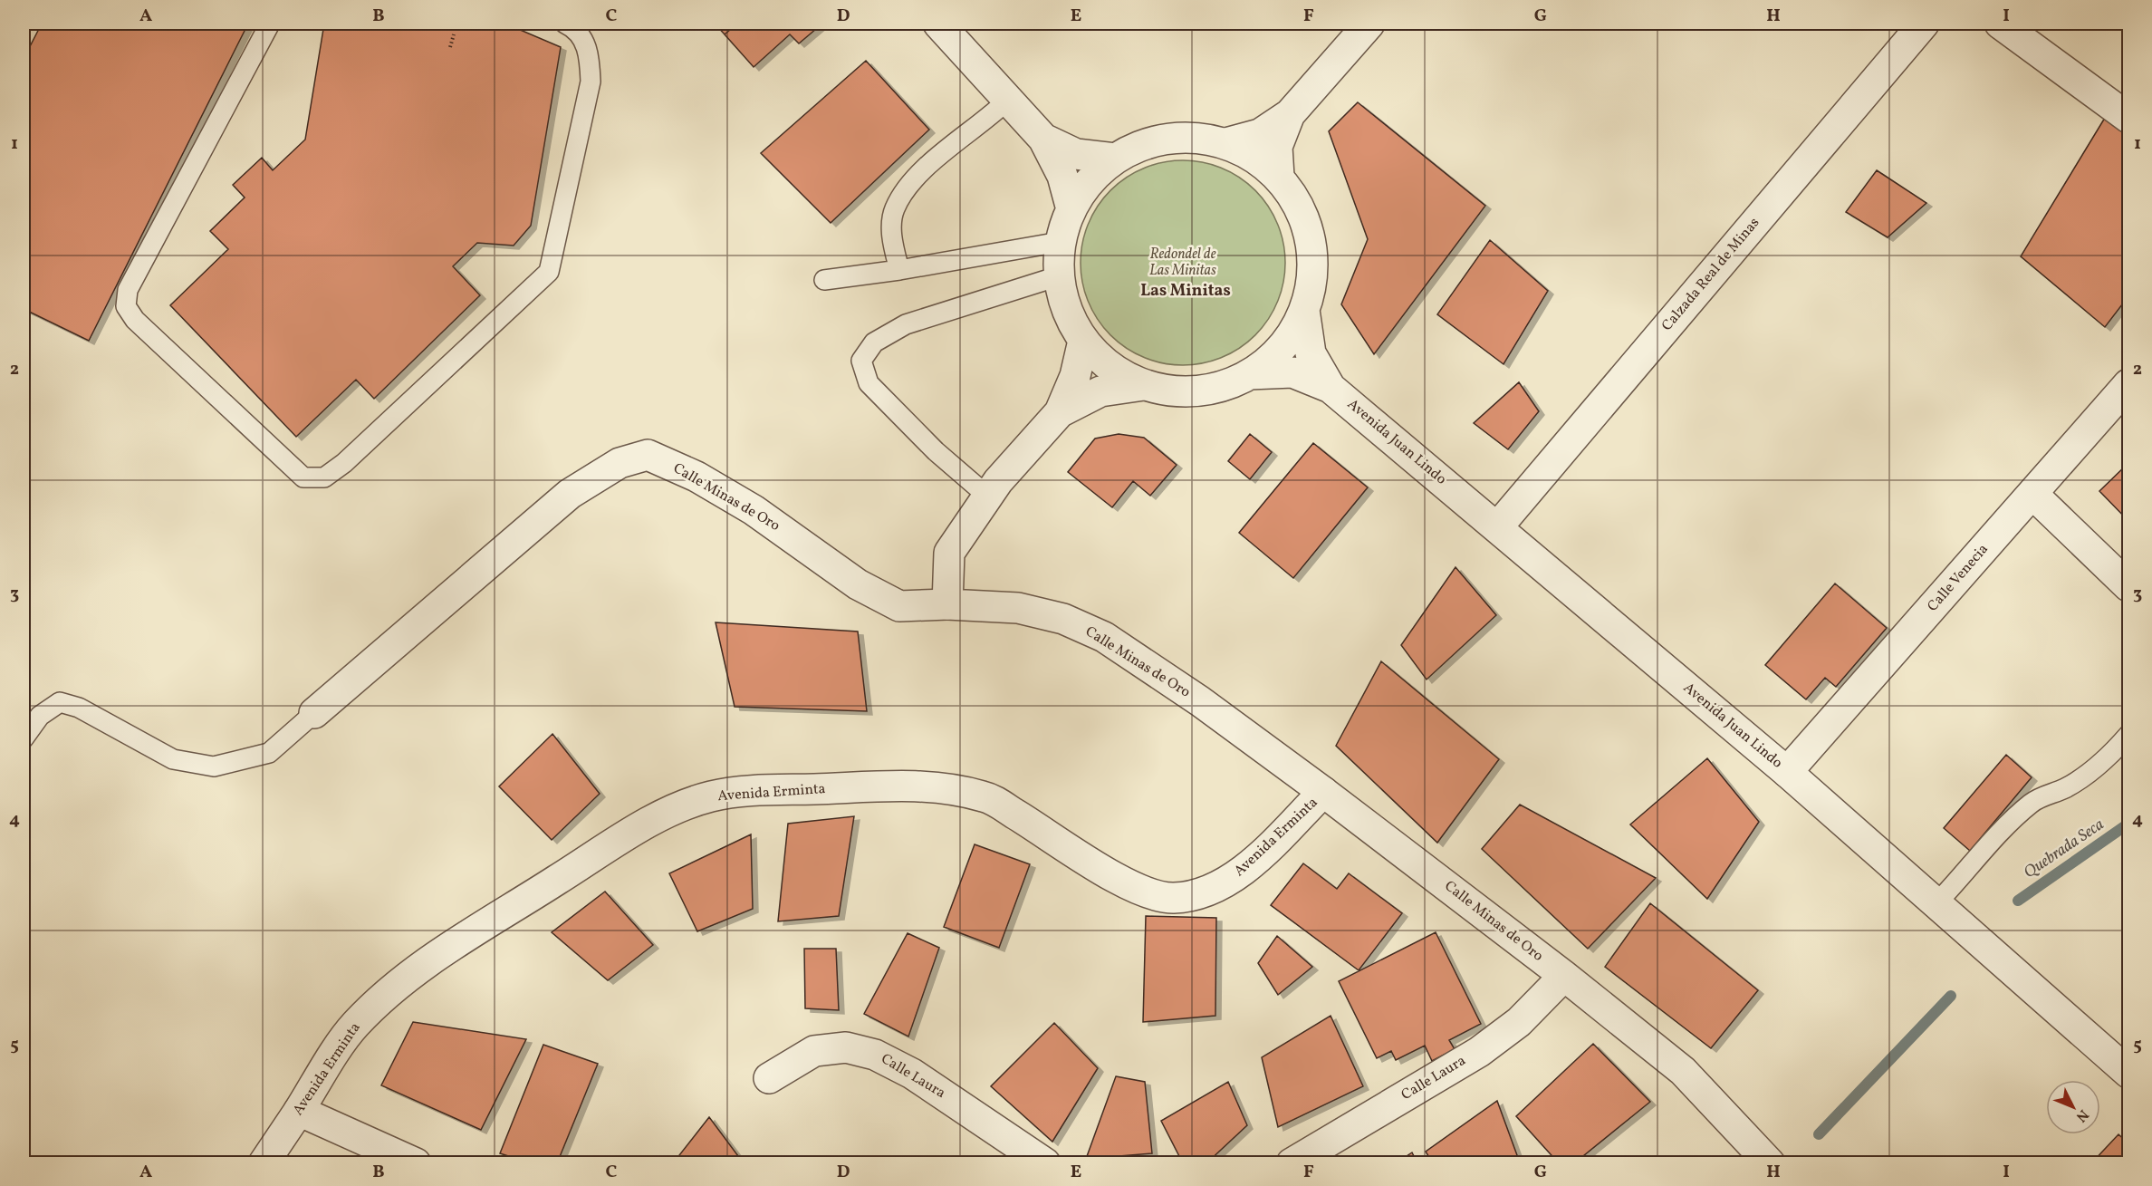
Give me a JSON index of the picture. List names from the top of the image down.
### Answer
{
  "streets": {
    "street": [
      "Calzada Real de Minas",
      "Avenida Juan Lindo",
      "Calle Minas de Oro",
      "Calle Venecia",
      "Avenida Erminta",
      "Calle Laura"
    ]
  },
  "crossings": [
    ["Calzada Real de Minas", "Avenida Juan Lindo"],
    ["Avenida Juan Lindo", "Calle Venecia"],
    ["Calle Minas de Oro", "Avenida Erminta"],
    ["Calle Minas de Oro", "Calle Laura"]
  ],
  "districts": ["Las Minitas"],
  "water": ["Quebrada Seca"],
  "parks": ["Redondel de Las Minitas"],
  "north": "bottom right",
  "grid": {
    "columns": [
      "A",
      "B",
      "C",
      "D",
      "E",
      "F",
      "G",
      "H",
      "I"
    ],
    "rows": [
      "1",
      "2",
      "3",
      "4",
      "5"
    ]
  }
}
